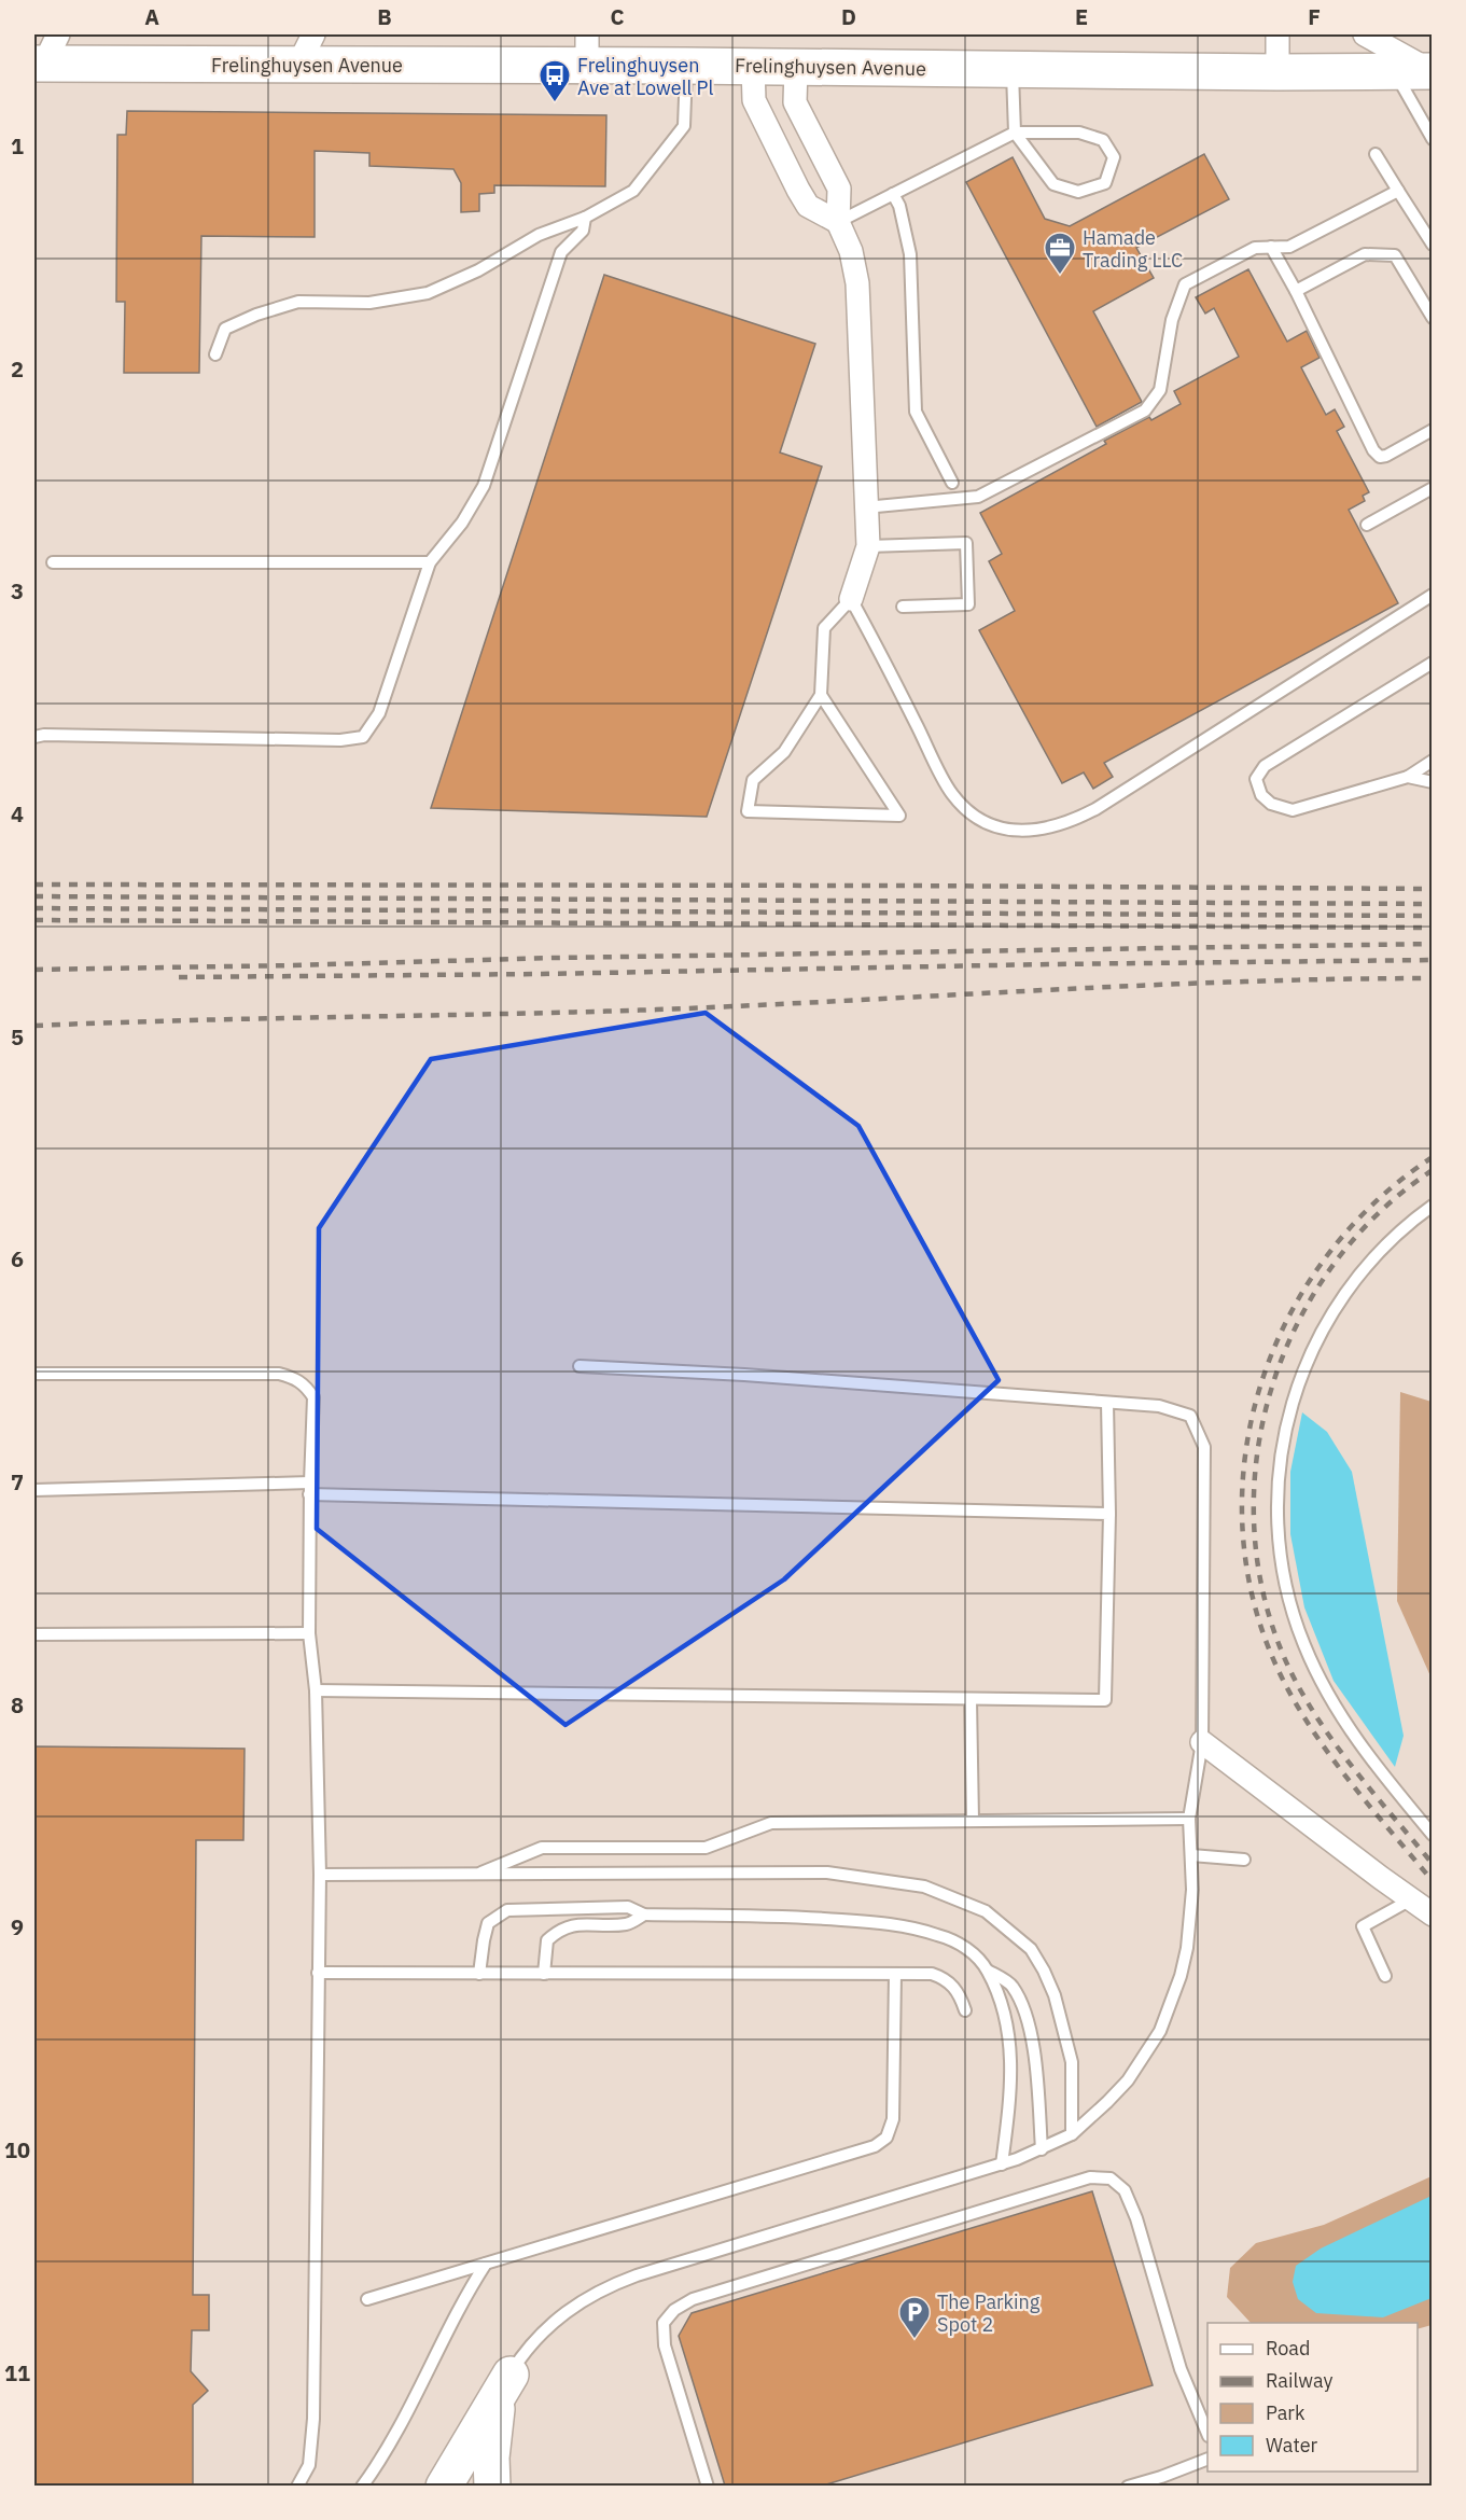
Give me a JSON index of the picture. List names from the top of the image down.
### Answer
{
  "streets": {
    "main road": ["Frelinghuysen Avenue"]
  },
  "places": {
    "bus stop": ["Frelinghuysen Ave at Lowell Pl"],
    "office": ["Hamade Trading LLC"],
    "parking": ["The Parking Spot 2"]
  },
  "legend": [
    "Road",
    "Railway",
    "Park",
    "Water"
  ],
  "grid": {
    "columns": [
      "A",
      "B",
      "C",
      "D",
      "E",
      "F"
    ],
    "rows": [
      "1",
      "2",
      "3",
      "4",
      "5",
      "6",
      "7",
      "8",
      "9",
      "10",
      "11"
    ]
  }
}
